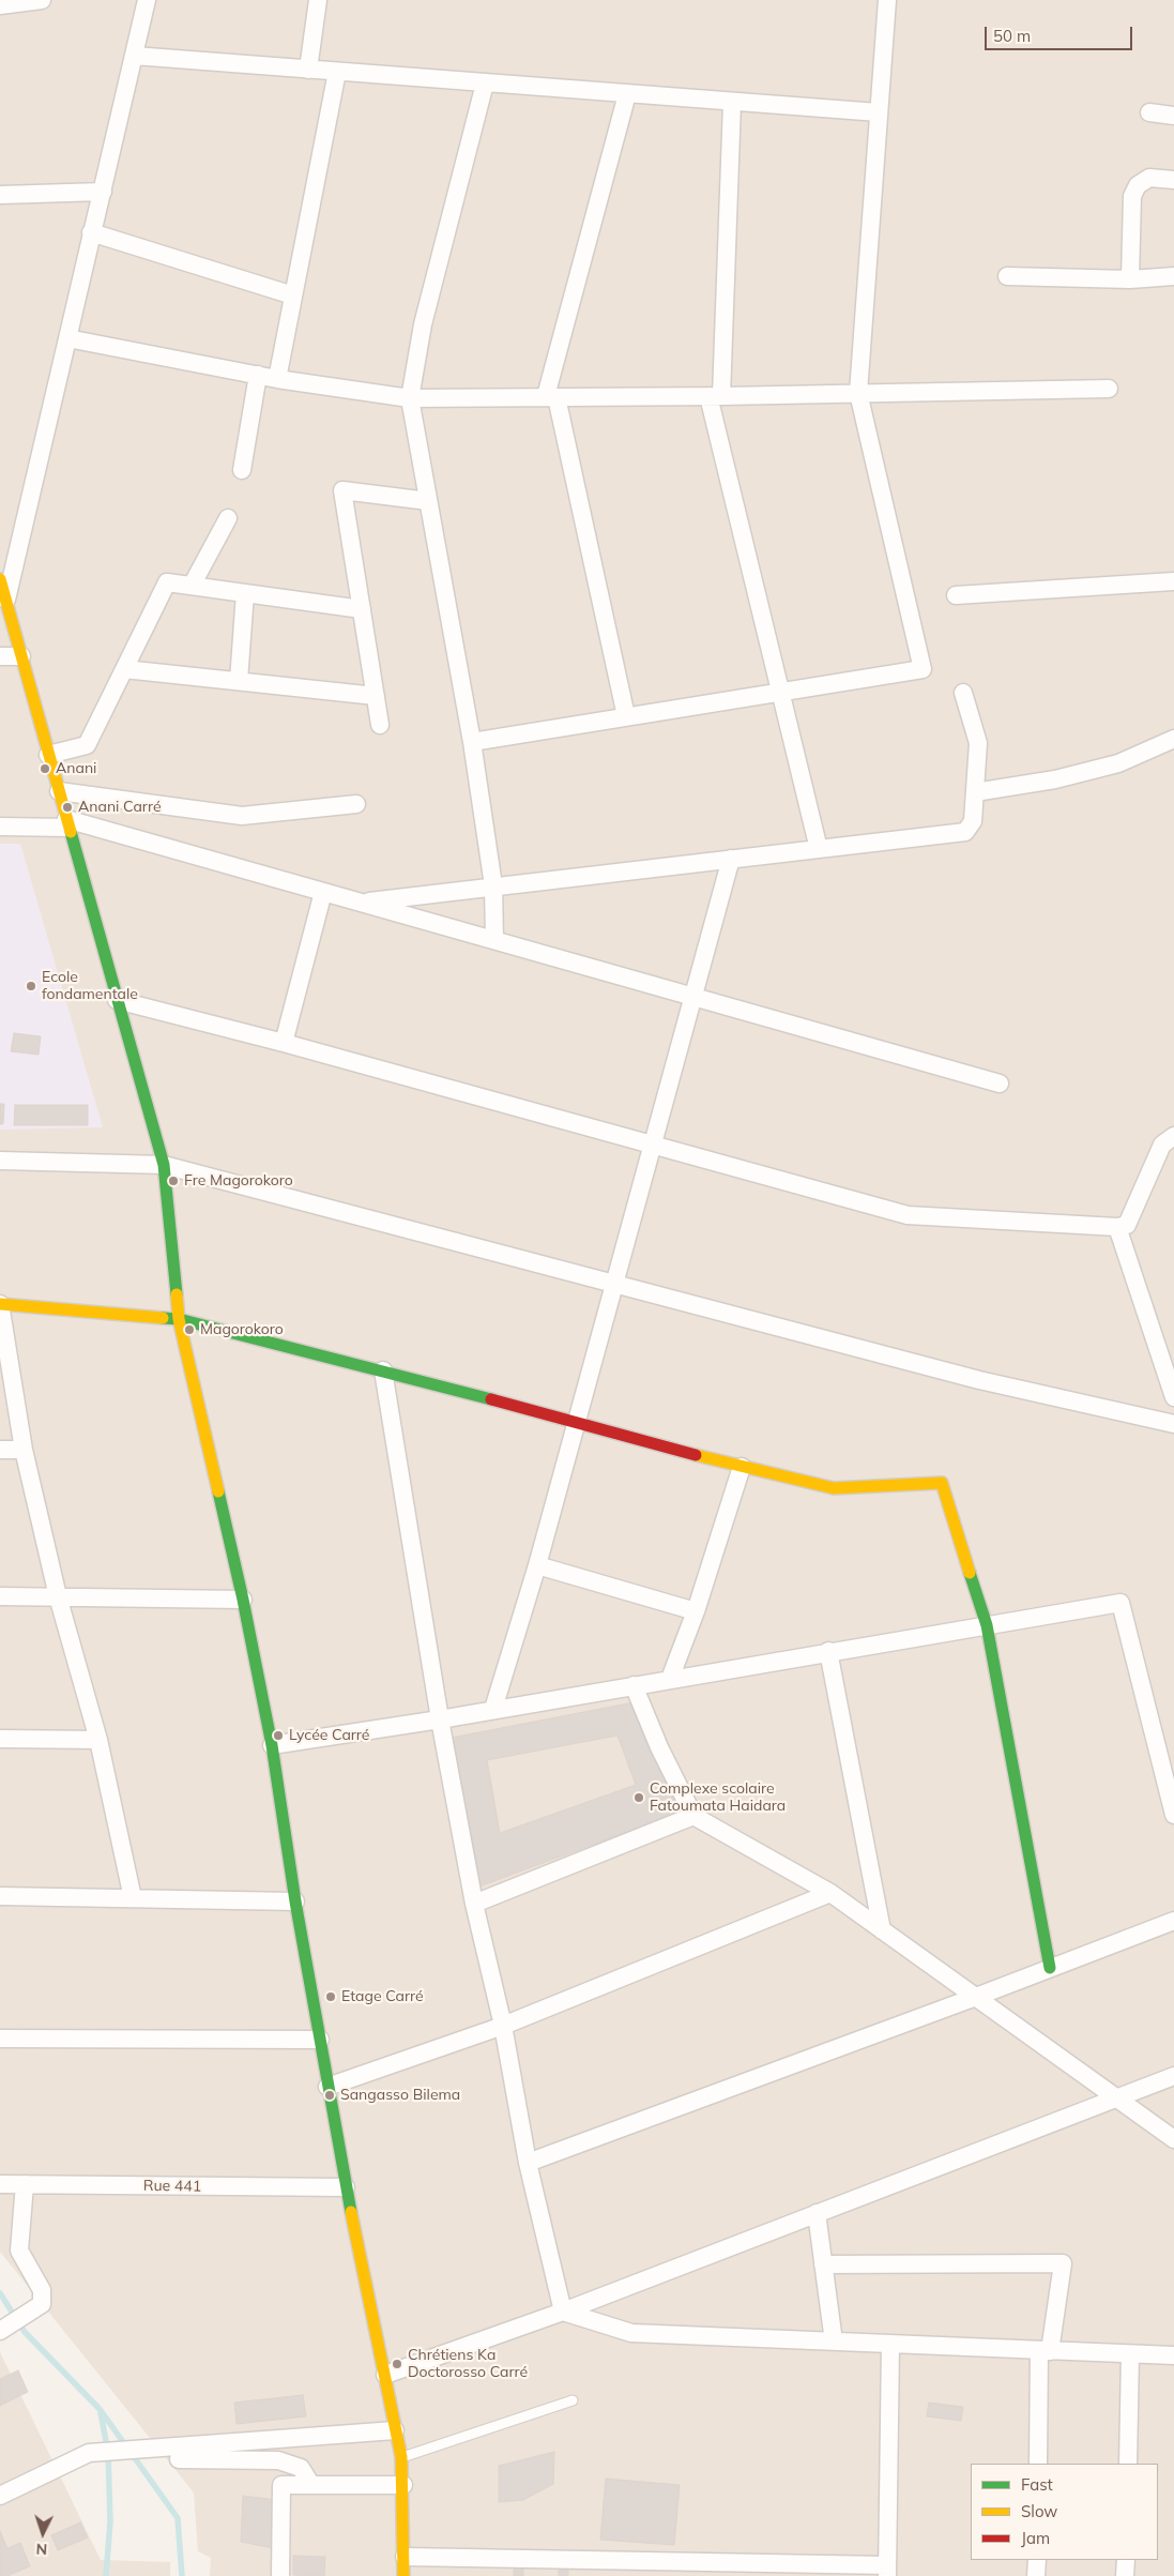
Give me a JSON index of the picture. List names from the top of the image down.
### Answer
{
  "streets": {
    "street": ["Rue 441"]
  },
  "places": [
    "Anani",
    "Anani Carré",
    "Ecole fondamentale",
    "Fre Magorokoro",
    "Magorokoro",
    "Lycée Carré",
    "Complexe scolaire Fatoumata Haidara",
    "Etage Carré",
    "Sangasso Bilema",
    "Chrétiens Ka Doctorosso Carré"
  ],
  "legend": ["Fast", "Slow", "Jam"],
  "scale_bar": "50 m",
  "north": "bottom"
}
